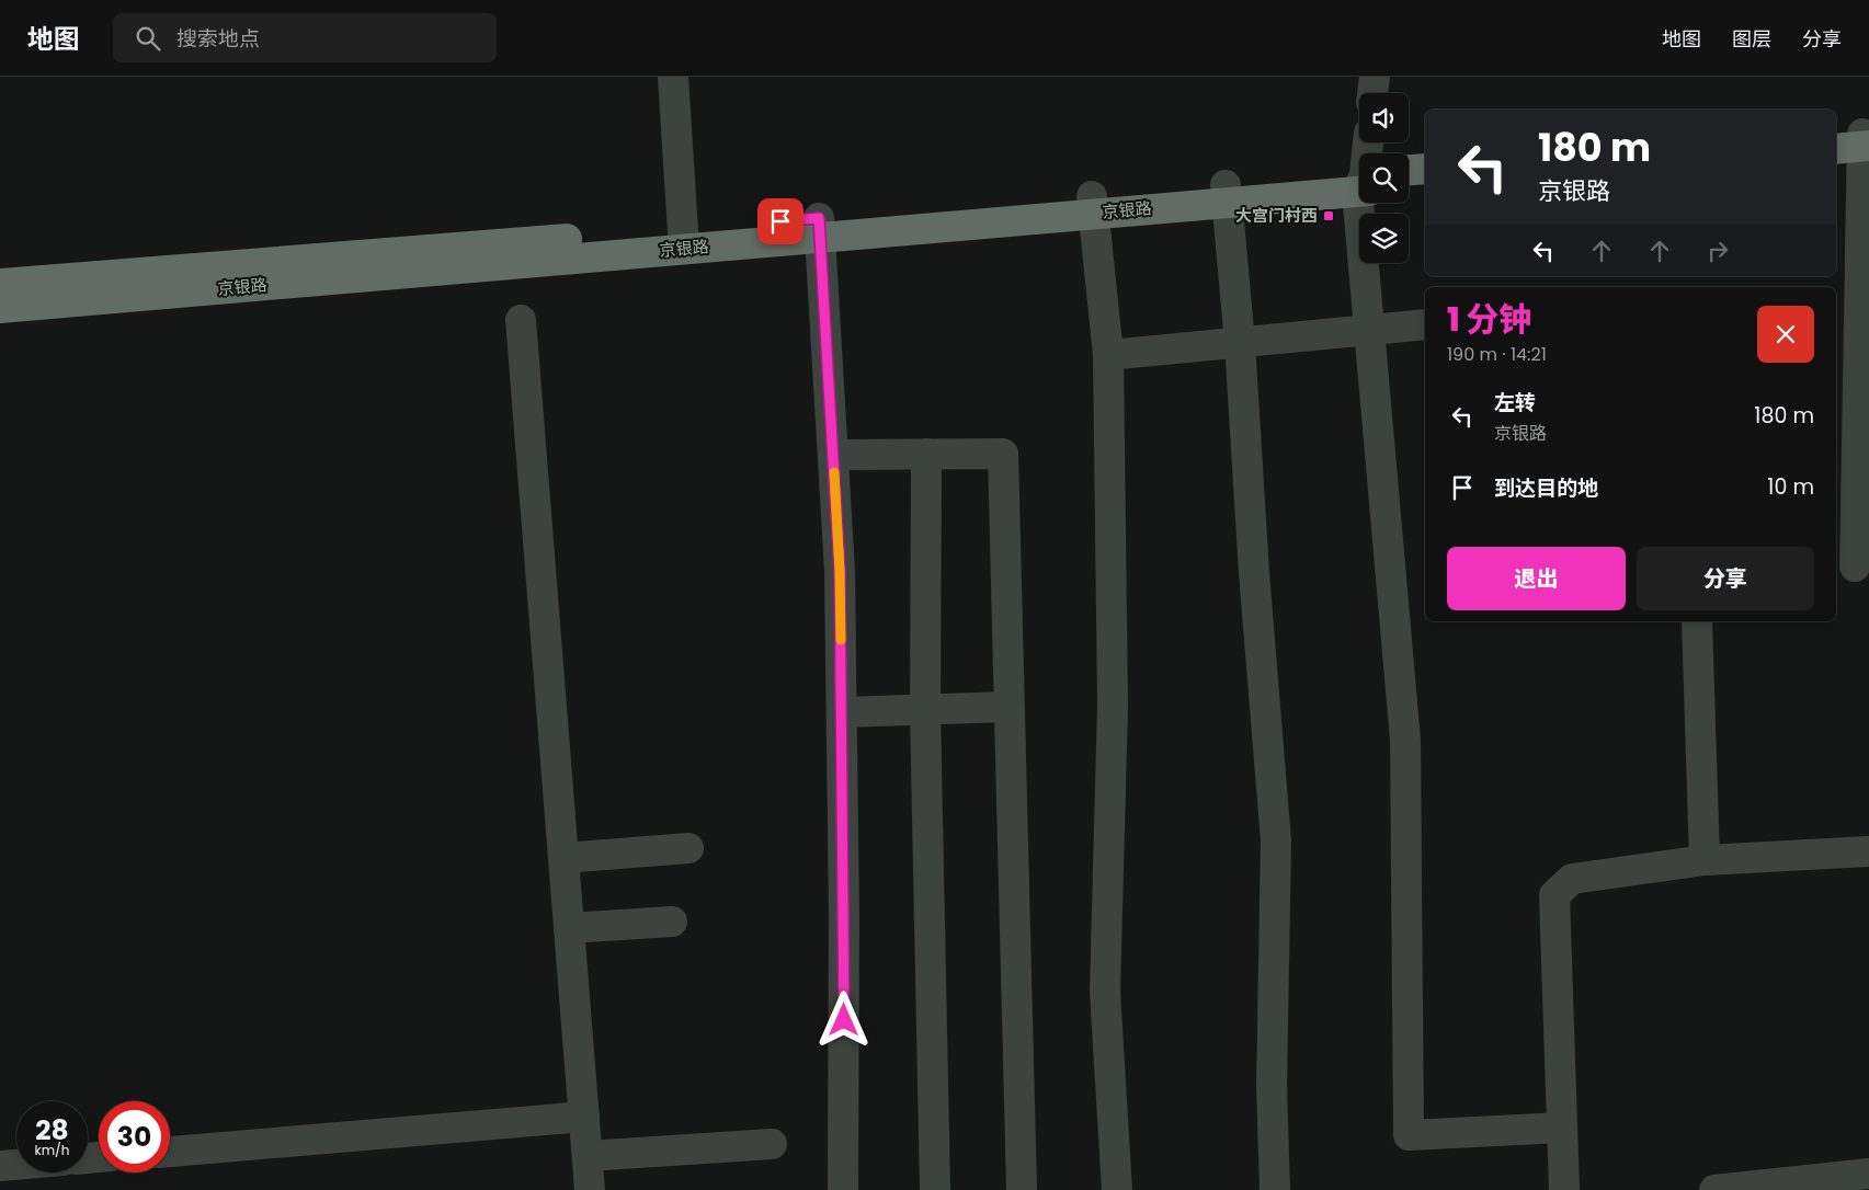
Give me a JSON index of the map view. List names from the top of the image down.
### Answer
{
  "streets": {
    "highway": ["京银路"]
  },
  "places": {
    "transit": ["大宫门村西"]
  },
  "page": {
    "header": "地图",
    "search": "搜索地点",
    "nav": ["地图", "图层", "分享"],
    "turn": ["180 m", "京银路"],
    "heading": ["1 分钟", "190 m · 14:21"],
    "list": [
      {
        "name": "左转",
        "note": "京银路",
        "value": "180 m"
      },
      {
        "name": "到达目的地",
        "value": "10 m"
      }
    ],
    "buttons": ["退出", "分享"],
    "speed": "28 km/h",
    "limit": "30"
  }
}
